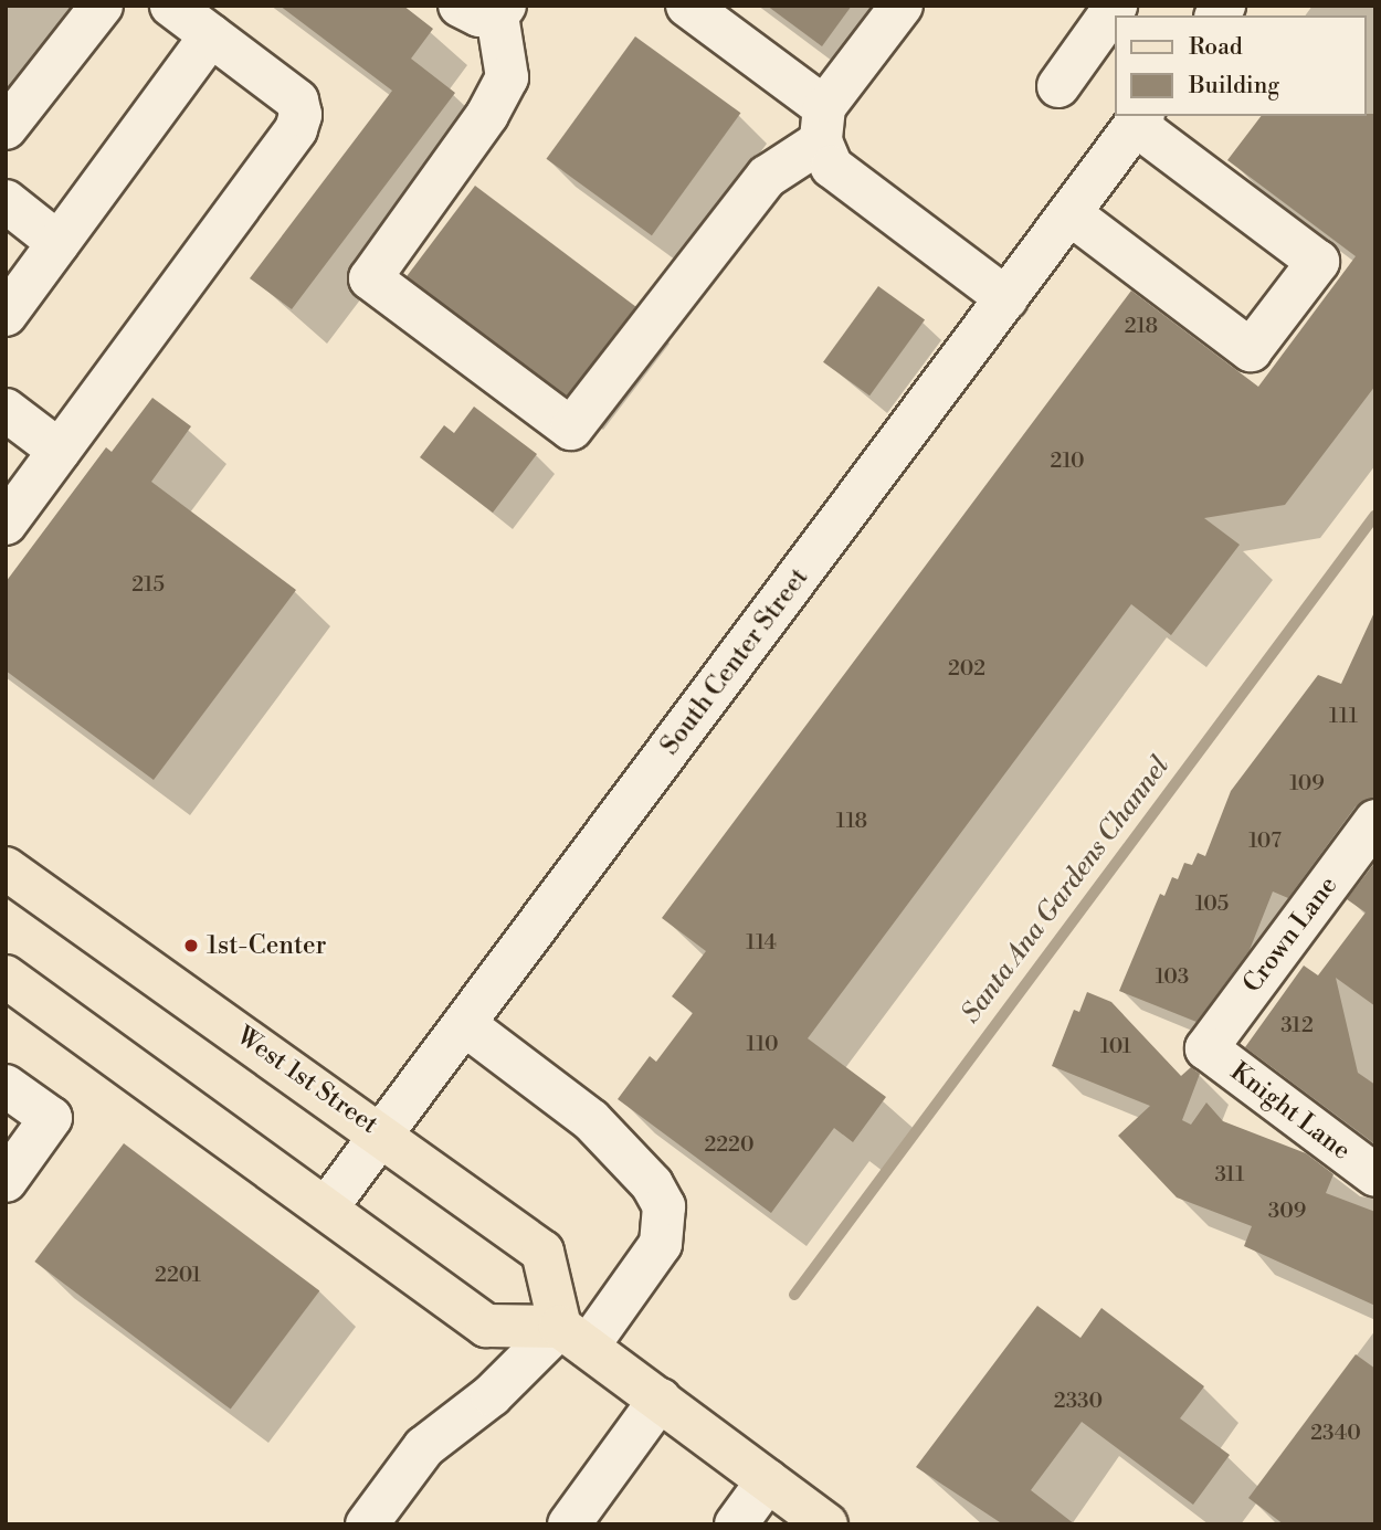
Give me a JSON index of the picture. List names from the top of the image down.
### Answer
{
  "streets": {
    "main road": ["West 1st Street"],
    "street": ["South Center Street", "Crown Lane", "Knight Lane"]
  },
  "crossings": [
    ["South Center Street", "West 1st Street"],
    ["Crown Lane", "Knight Lane"]
  ],
  "water": ["Santa Ana Gardens Channel"],
  "places": ["1st-Center"],
  "house_numbers": [
    "218",
    "210",
    "215",
    "202",
    "111",
    "109",
    "118",
    "107",
    "105",
    "114",
    "103",
    "312",
    "110",
    "101",
    "2220",
    "311",
    "309",
    "2201",
    "2330",
    "2340"
  ],
  "legend": ["Road", "Building"]
}
